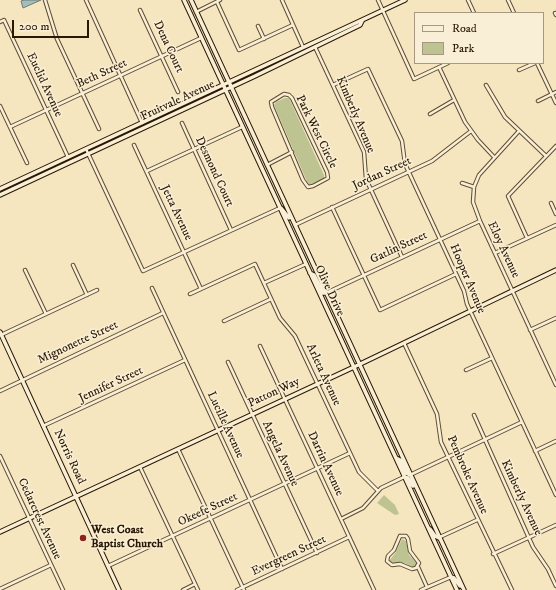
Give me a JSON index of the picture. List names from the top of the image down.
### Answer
{
  "streets": {
    "main road": [
      "Fruitvale Avenue",
      "Olive Drive",
      "Patton Way",
      "Norris Road"
    ],
    "street": [
      "Dena Court",
      "Beth Street",
      "Euclid Avenue",
      "Kimberly Avenue",
      "Park West Circle",
      "Desmond Court",
      "Jordan Street",
      "Jetta Avenue",
      "Gatlin Street",
      "Eloy Avenue",
      "Hooper Avenue",
      "Mignonette Street",
      "Arleta Avenue",
      "Jennifer Street",
      "Lucille Avenue",
      "Angela Avenue",
      "Darrin Avenue",
      "Pembroke Avenue",
      "Okeefe Street",
      "Cedarcrest Avenue",
      "Evergreen Street"
    ]
  },
  "crossings": [
    ["Dena Court", "Beth Street"],
    ["Beth Street", "Euclid Avenue"],
    ["Beth Street", "Olive Drive"],
    ["Euclid Avenue", "Fruitvale Avenue"],
    ["Fruitvale Avenue", "Kimberly Avenue"],
    ["Fruitvale Avenue", "Olive Drive"],
    ["Kimberly Avenue", "Jordan Street"],
    ["Kimberly Avenue", "Gatlin Street"],
    ["Kimberly Avenue", "Hooper Avenue"],
    ["Jordan Street", "Hooper Avenue"],
    ["Jordan Street", "Olive Drive"],
    ["Jetta Avenue", "Arleta Avenue"],
    ["Gatlin Street", "Eloy Avenue"],
    ["Gatlin Street", "Hooper Avenue"],
    ["Gatlin Street", "Olive Drive"],
    ["Eloy Avenue", "Patton Way"],
    ["Hooper Avenue", "Patton Way"],
    ["Olive Drive", "Patton Way"],
    ["Mignonette Street", "Lucille Avenue"],
    ["Mignonette Street", "Norris Road"],
    ["Arleta Avenue", "Patton Way"],
    ["Jennifer Street", "Lucille Avenue"],
    ["Jennifer Street", "Norris Road"],
    ["Patton Way", "Lucille Avenue"],
    ["Patton Way", "Angela Avenue"],
    ["Patton Way", "Norris Road"],
    ["Patton Way", "Darrin Avenue"],
    ["Patton Way", "Pembroke Avenue"],
    ["Patton Way", "Cedarcrest Avenue"],
    ["Lucille Avenue", "Okeefe Street"],
    ["Lucille Avenue", "Evergreen Street"],
    ["Angela Avenue", "Okeefe Street"],
    ["Angela Avenue", "Evergreen Street"],
    ["Norris Road", "Okeefe Street"],
    ["Darrin Avenue", "Evergreen Street"]
  ],
  "places": ["West Coast Baptist Church"],
  "legend": ["Road", "Park"],
  "scale_bar": "200 m"
}
